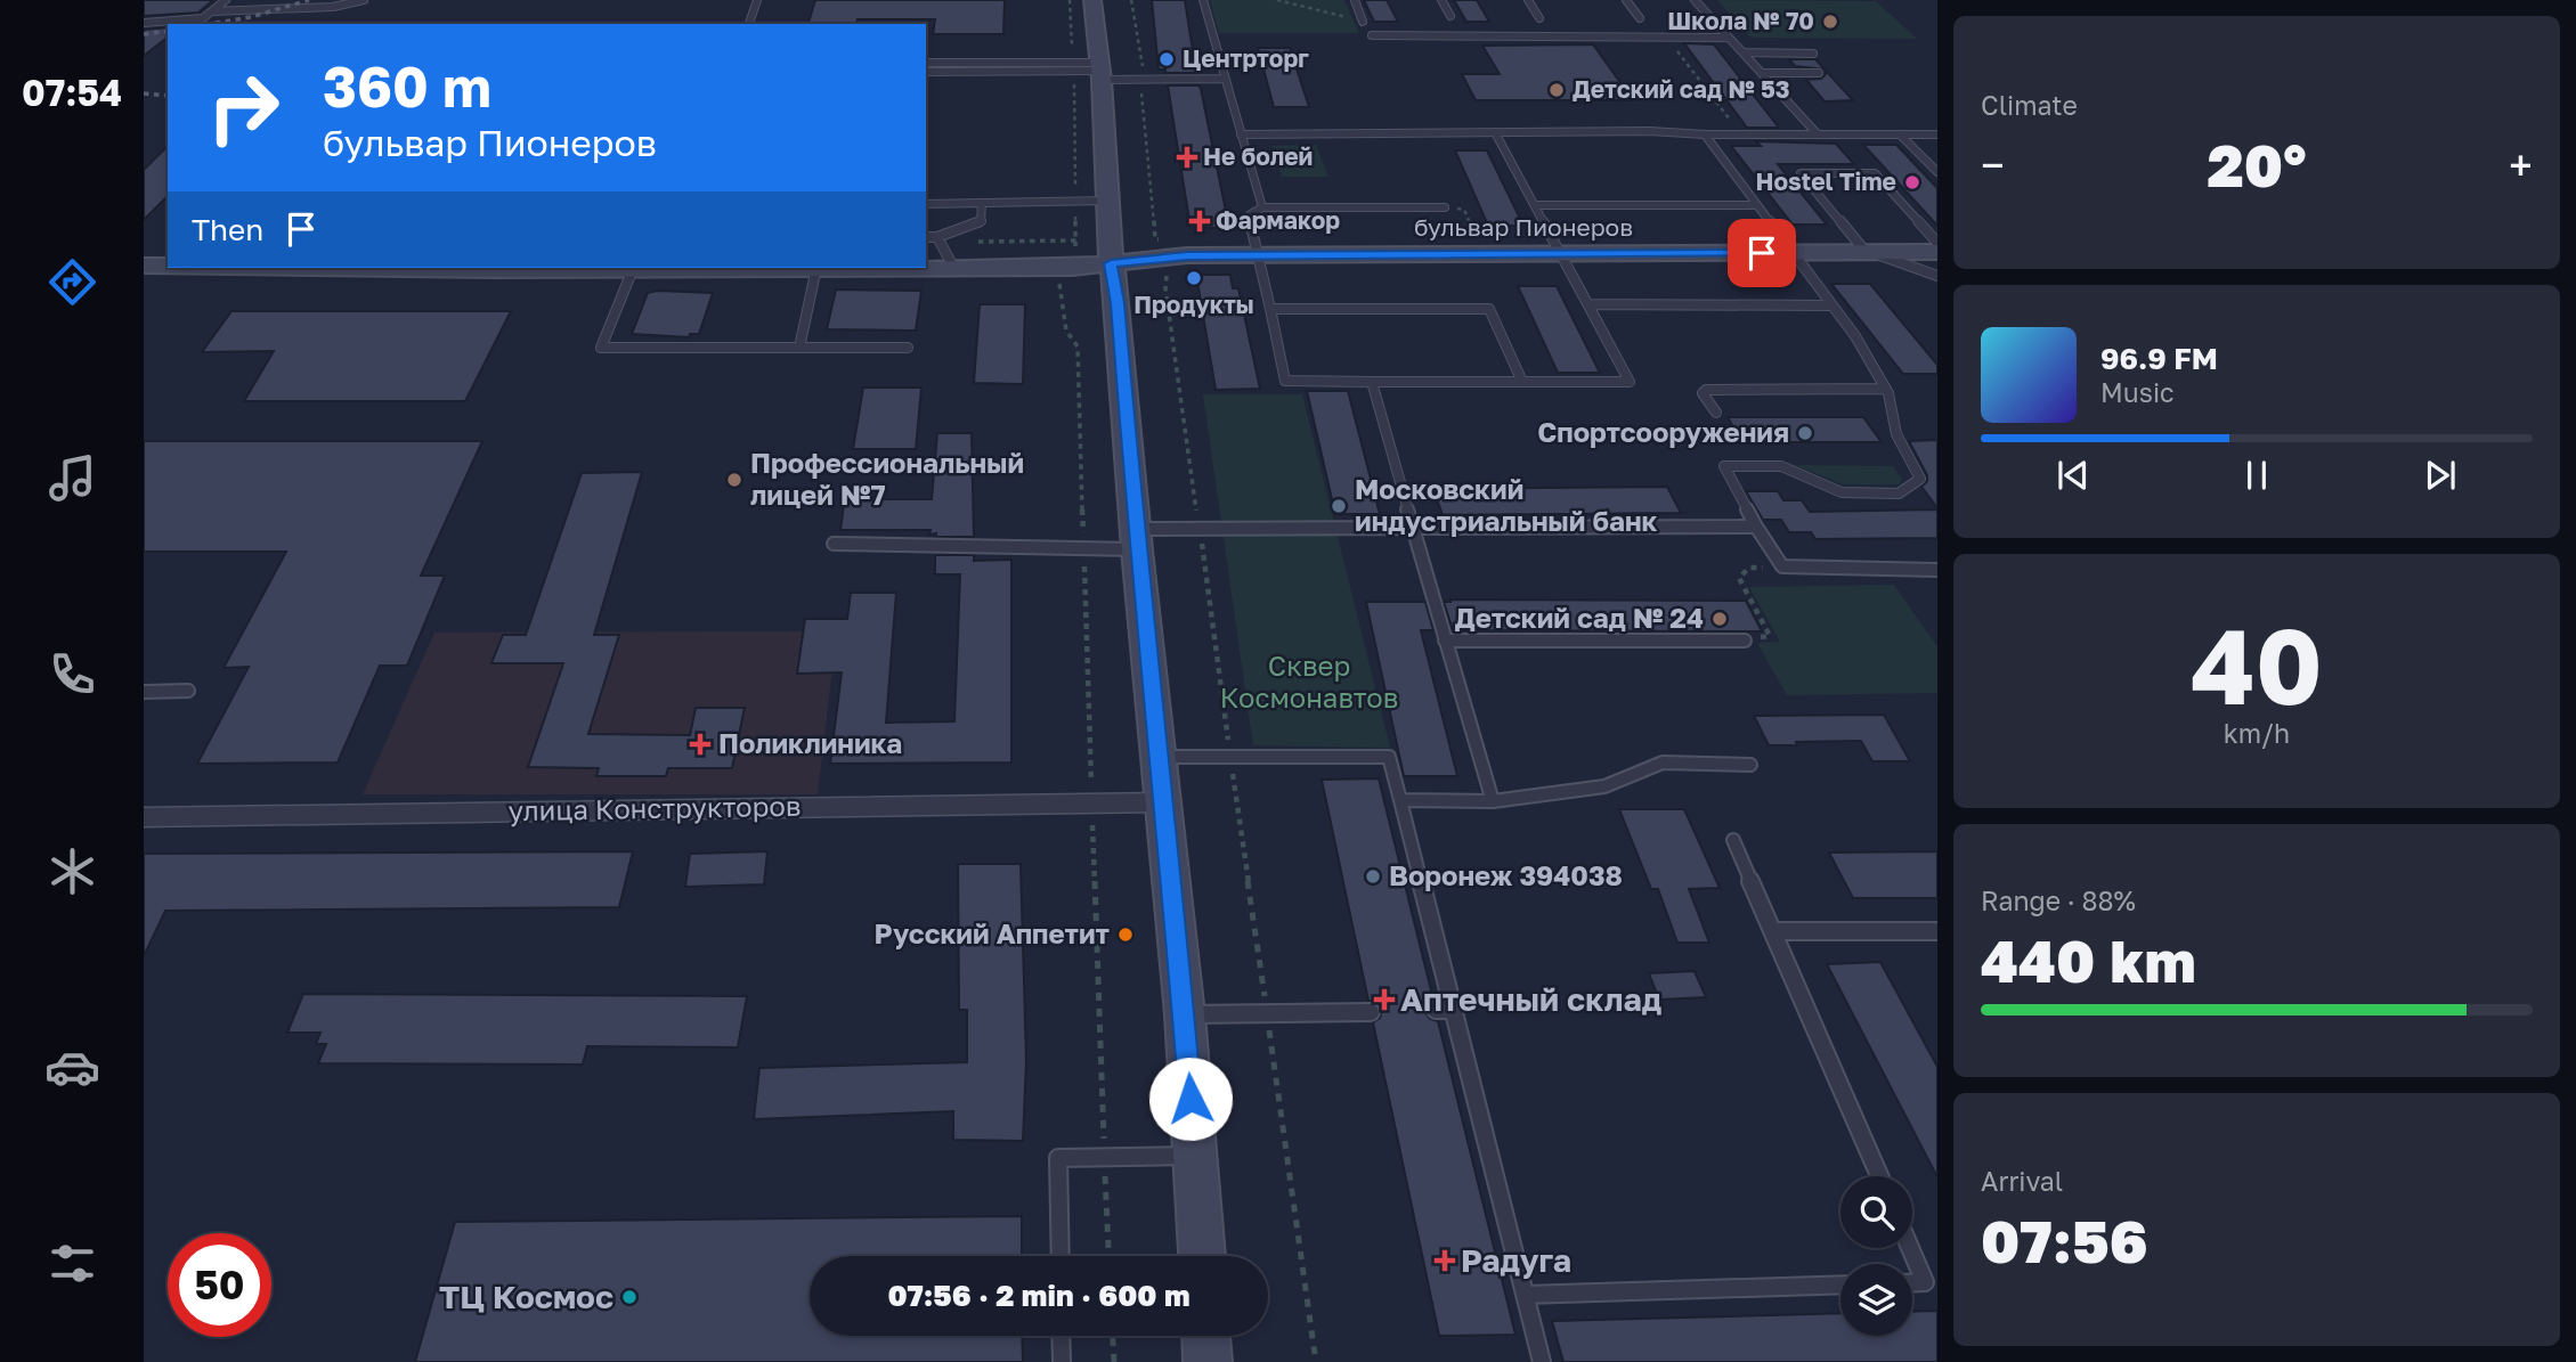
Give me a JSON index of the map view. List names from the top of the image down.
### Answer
{
  "streets": {
    "main road": ["бульвар Пионеров"],
    "street": ["улица Конструкторов"]
  },
  "parks": ["Сквер Космонавтов"],
  "places": {
    "other": [
      "Школа № 70",
      "Центрторг",
      "Детский сад № 53",
      "Hostel Time",
      "Продукты",
      "Спортсооружения",
      "Профессиональный лицей №7",
      "Московский индустриальный банк",
      "Детский сад № 24",
      "Воронеж 394038",
      "Русский Аппетит",
      "ТЦ Космос"
    ],
    "health": [
      "Не болей",
      "Фармакор",
      "Поликлиника",
      "Аптечный склад",
      "Радуга"
    ]
  },
  "page": {
    "tabs": "07:54",
    "tile": [
      "Climate",
      ["40", "km/h"],
      ["Range · 88%", "440 km"],
      ["Arrival", "07:56"]
    ],
    "turn": ["360 m", "бульвар Пионеров"],
    "heat": ["−", "20°", "+"],
    "then": "Then",
    "song": ["96.9 FM", "Music"],
    "limit": "50",
    "trip": "07:56 · 2 min · 600 m"
  }
}
